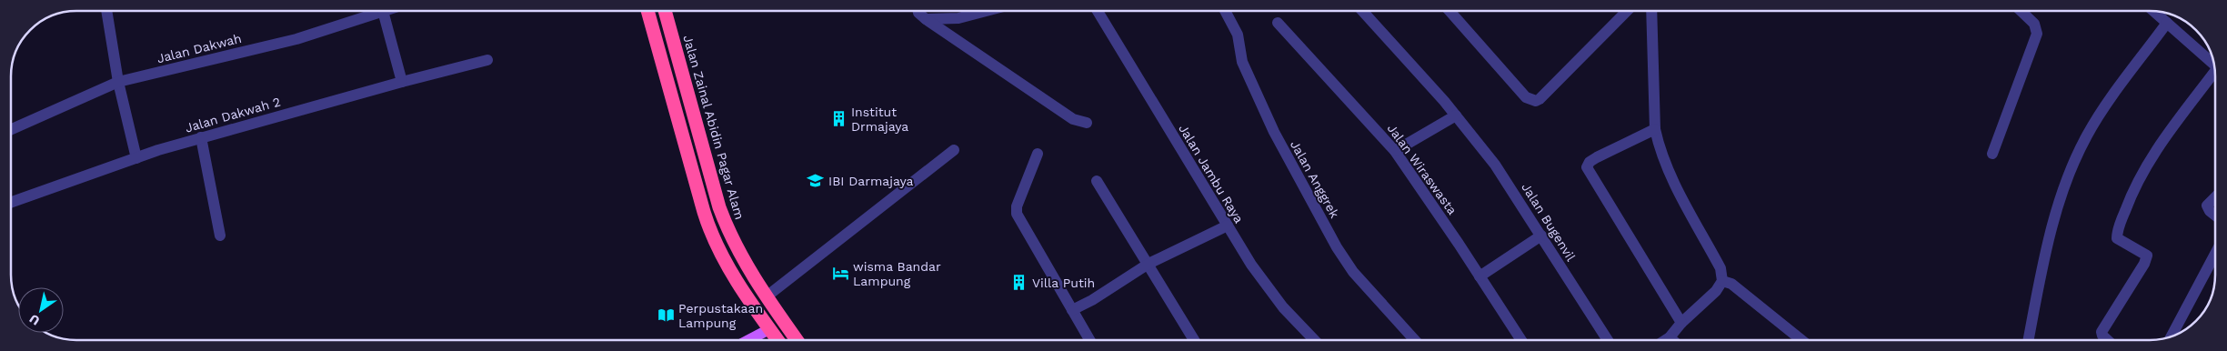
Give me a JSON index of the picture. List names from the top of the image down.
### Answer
{
  "streets": {
    "highway": ["Jalan Zainal Abidin Pagar Alam"],
    "street": [
      "Jalan Dakwah",
      "Jalan Dakwah 2",
      "Jalan Wiraswasta",
      "Jalan Jambu Raya",
      "Jalan Anggrek",
      "Jalan Bugenvil"
    ]
  },
  "places": {
    "building": ["Institut Drmajaya", "Villa Putih"],
    "school or university": ["IBI Darmajaya"],
    "hotel": ["wisma Bandar Lampung"],
    "library": ["Perpustakaan Lampung"]
  },
  "north": "bottom left"
}
